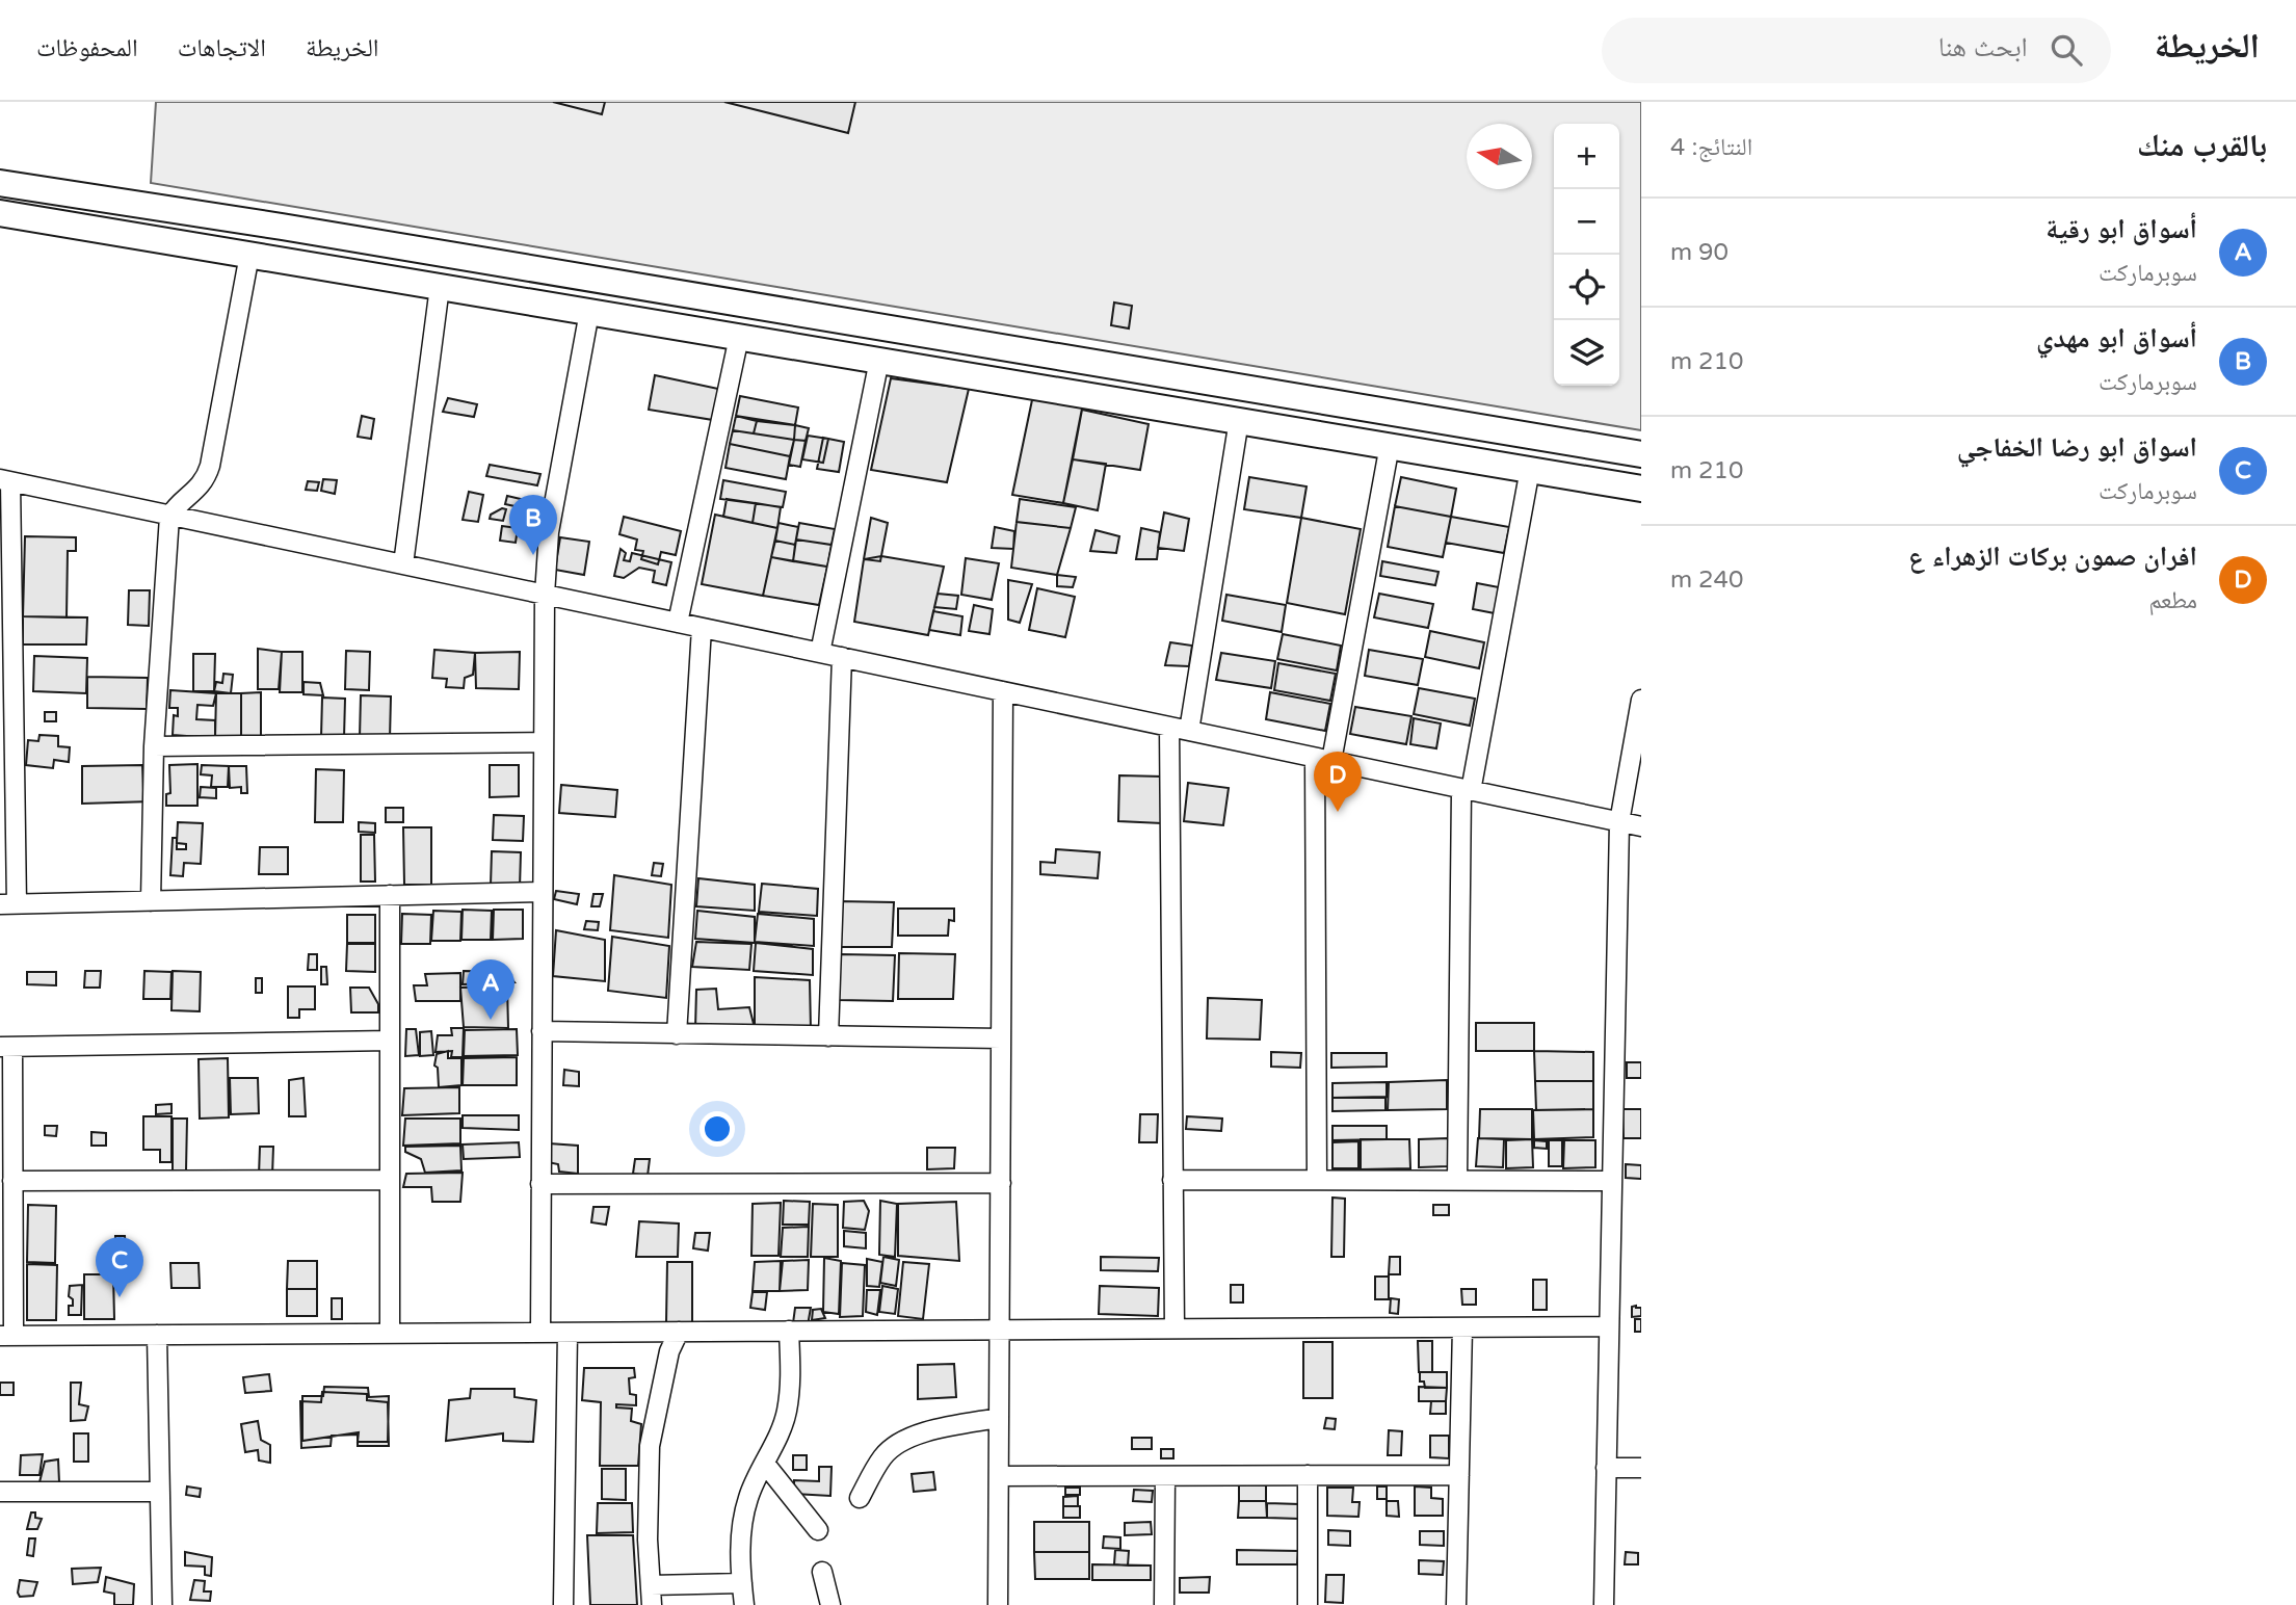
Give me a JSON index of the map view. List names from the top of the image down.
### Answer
{
  "north": "left",
  "page": {
    "header": "الخريطة",
    "search": "ابحث هنا",
    "nav": ["الخريطة", "الاتجاهات", "المحفوظات"],
    "heading": ["بالقرب منك", "النتائج: 4"],
    "map_buttons": ["+", "−"],
    "list": [
      {
        "mark": "A",
        "name": "أسواق ابو رقية",
        "note": "سوبرماركت",
        "value": "90 m"
      },
      {
        "mark": "B",
        "name": "أسواق ابو مهدي",
        "note": "سوبرماركت",
        "value": "210 m"
      },
      {
        "mark": "C",
        "name": "اسواق ابو رضا الخفاجي",
        "note": "سوبرماركت",
        "value": "210 m"
      },
      {
        "mark": "D",
        "name": "افران صمون بركات الزهراء ع",
        "note": "مطعم",
        "value": "240 m"
      }
    ],
    "pins": [
      "B",
      "D",
      "A",
      "C"
    ]
  }
}
